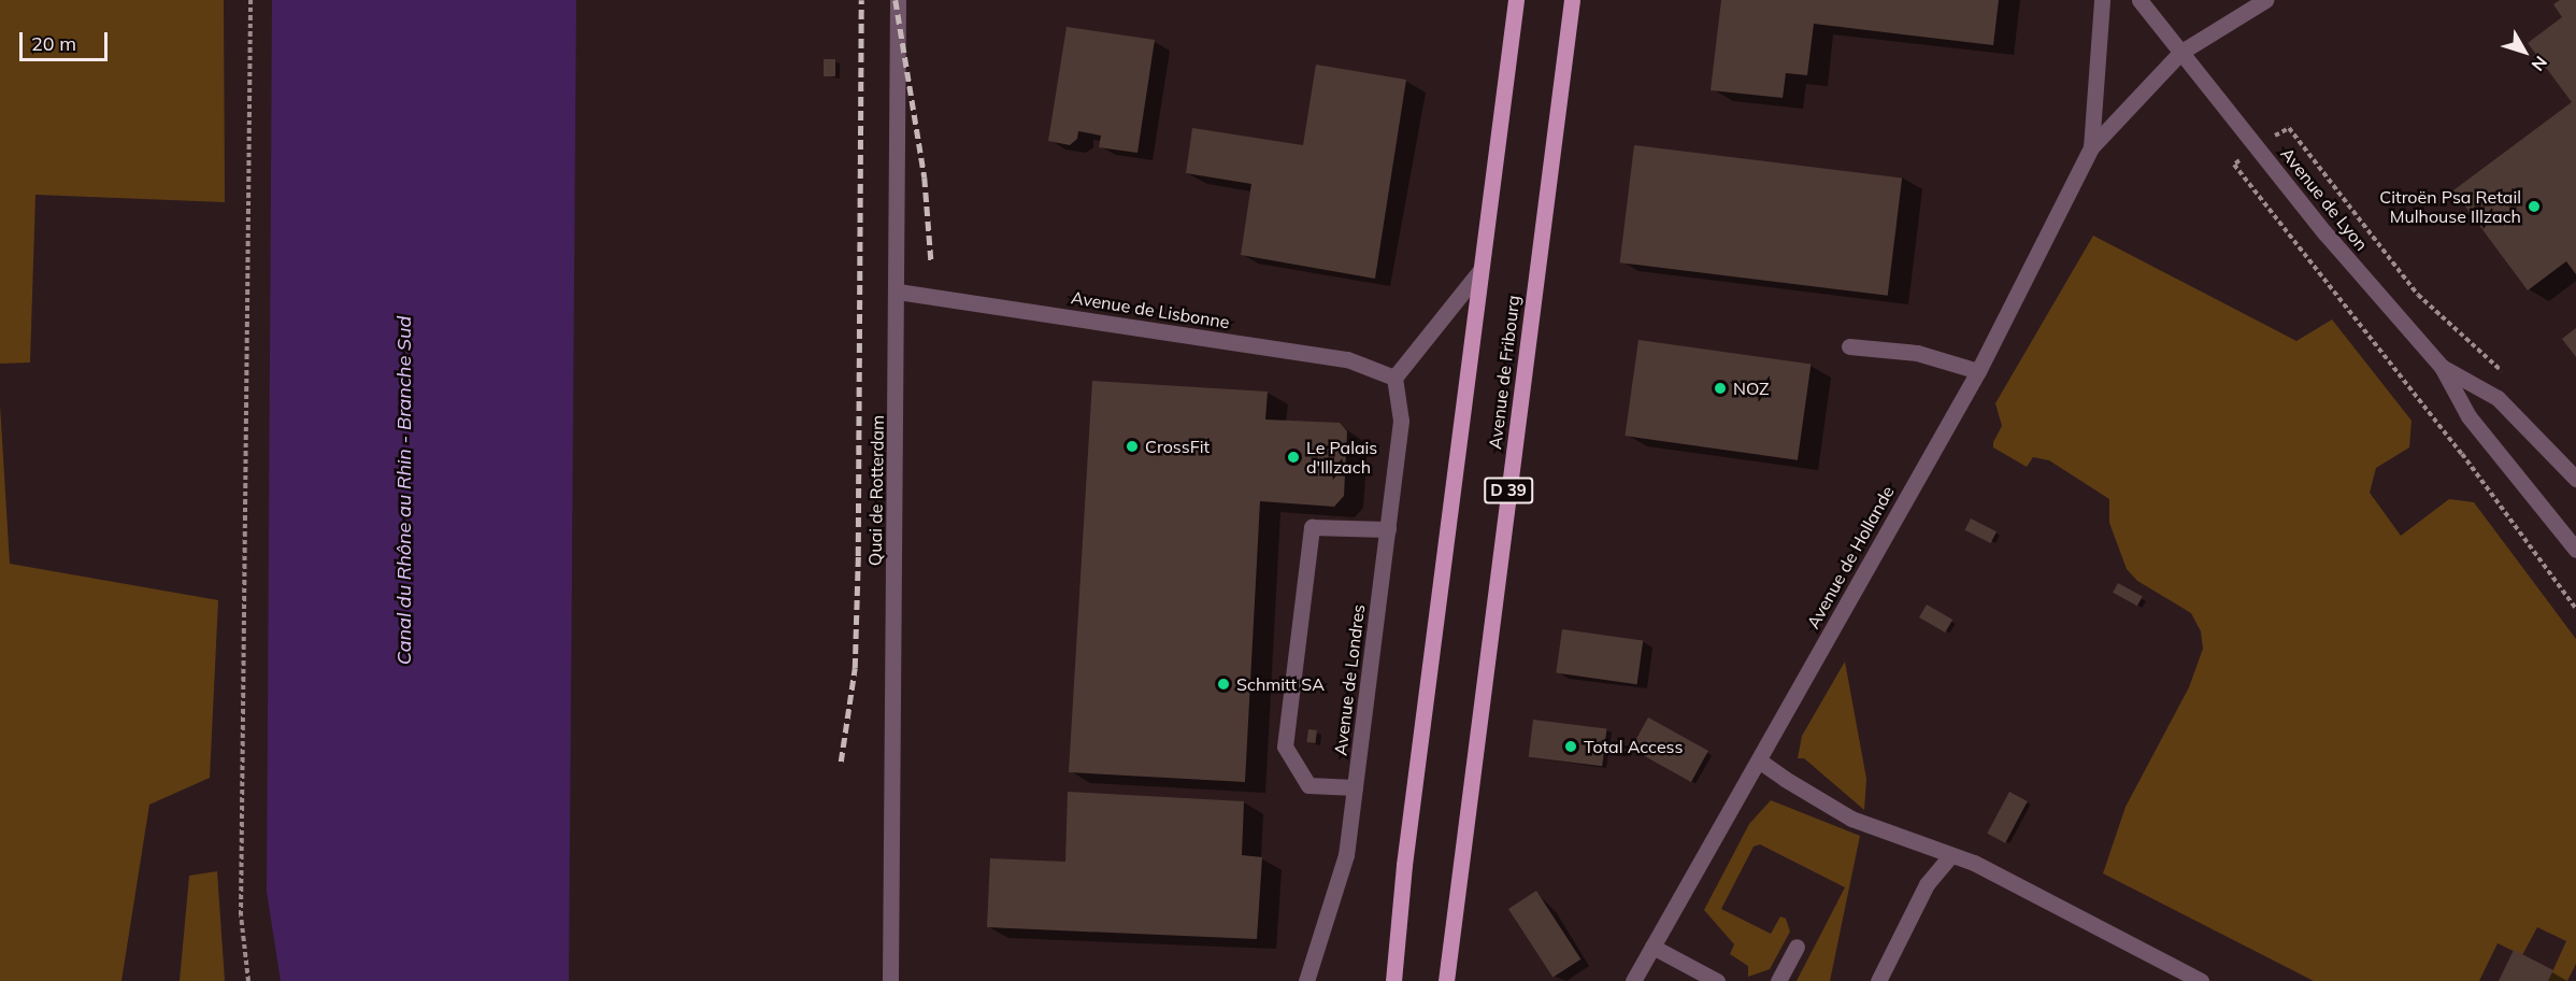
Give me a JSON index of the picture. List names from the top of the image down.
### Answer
{
  "streets": {
    "main road": ["Avenue de Fribourg", "D 39"],
    "street": [
      "Avenue de Lyon",
      "Avenue de Lisbonne",
      "Quai de Rotterdam",
      "Avenue de Hollande",
      "Avenue de Londres"
    ]
  },
  "crossings": [
    ["Avenue de Lyon", "Avenue de Hollande"],
    ["Avenue de Lisbonne", "Quai de Rotterdam"],
    ["Avenue de Lisbonne", "Avenue de Londres"]
  ],
  "water": ["Canal du Rhône au Rhin - Branche Sud"],
  "places": [
    "Citroën Psa Retail Mulhouse Illzach",
    "NOZ",
    "CrossFit",
    "Le Palais d'Illzach",
    "Schmitt SA",
    "Total Access"
  ],
  "scale_bar": "20 m",
  "north": "bottom right"
}
